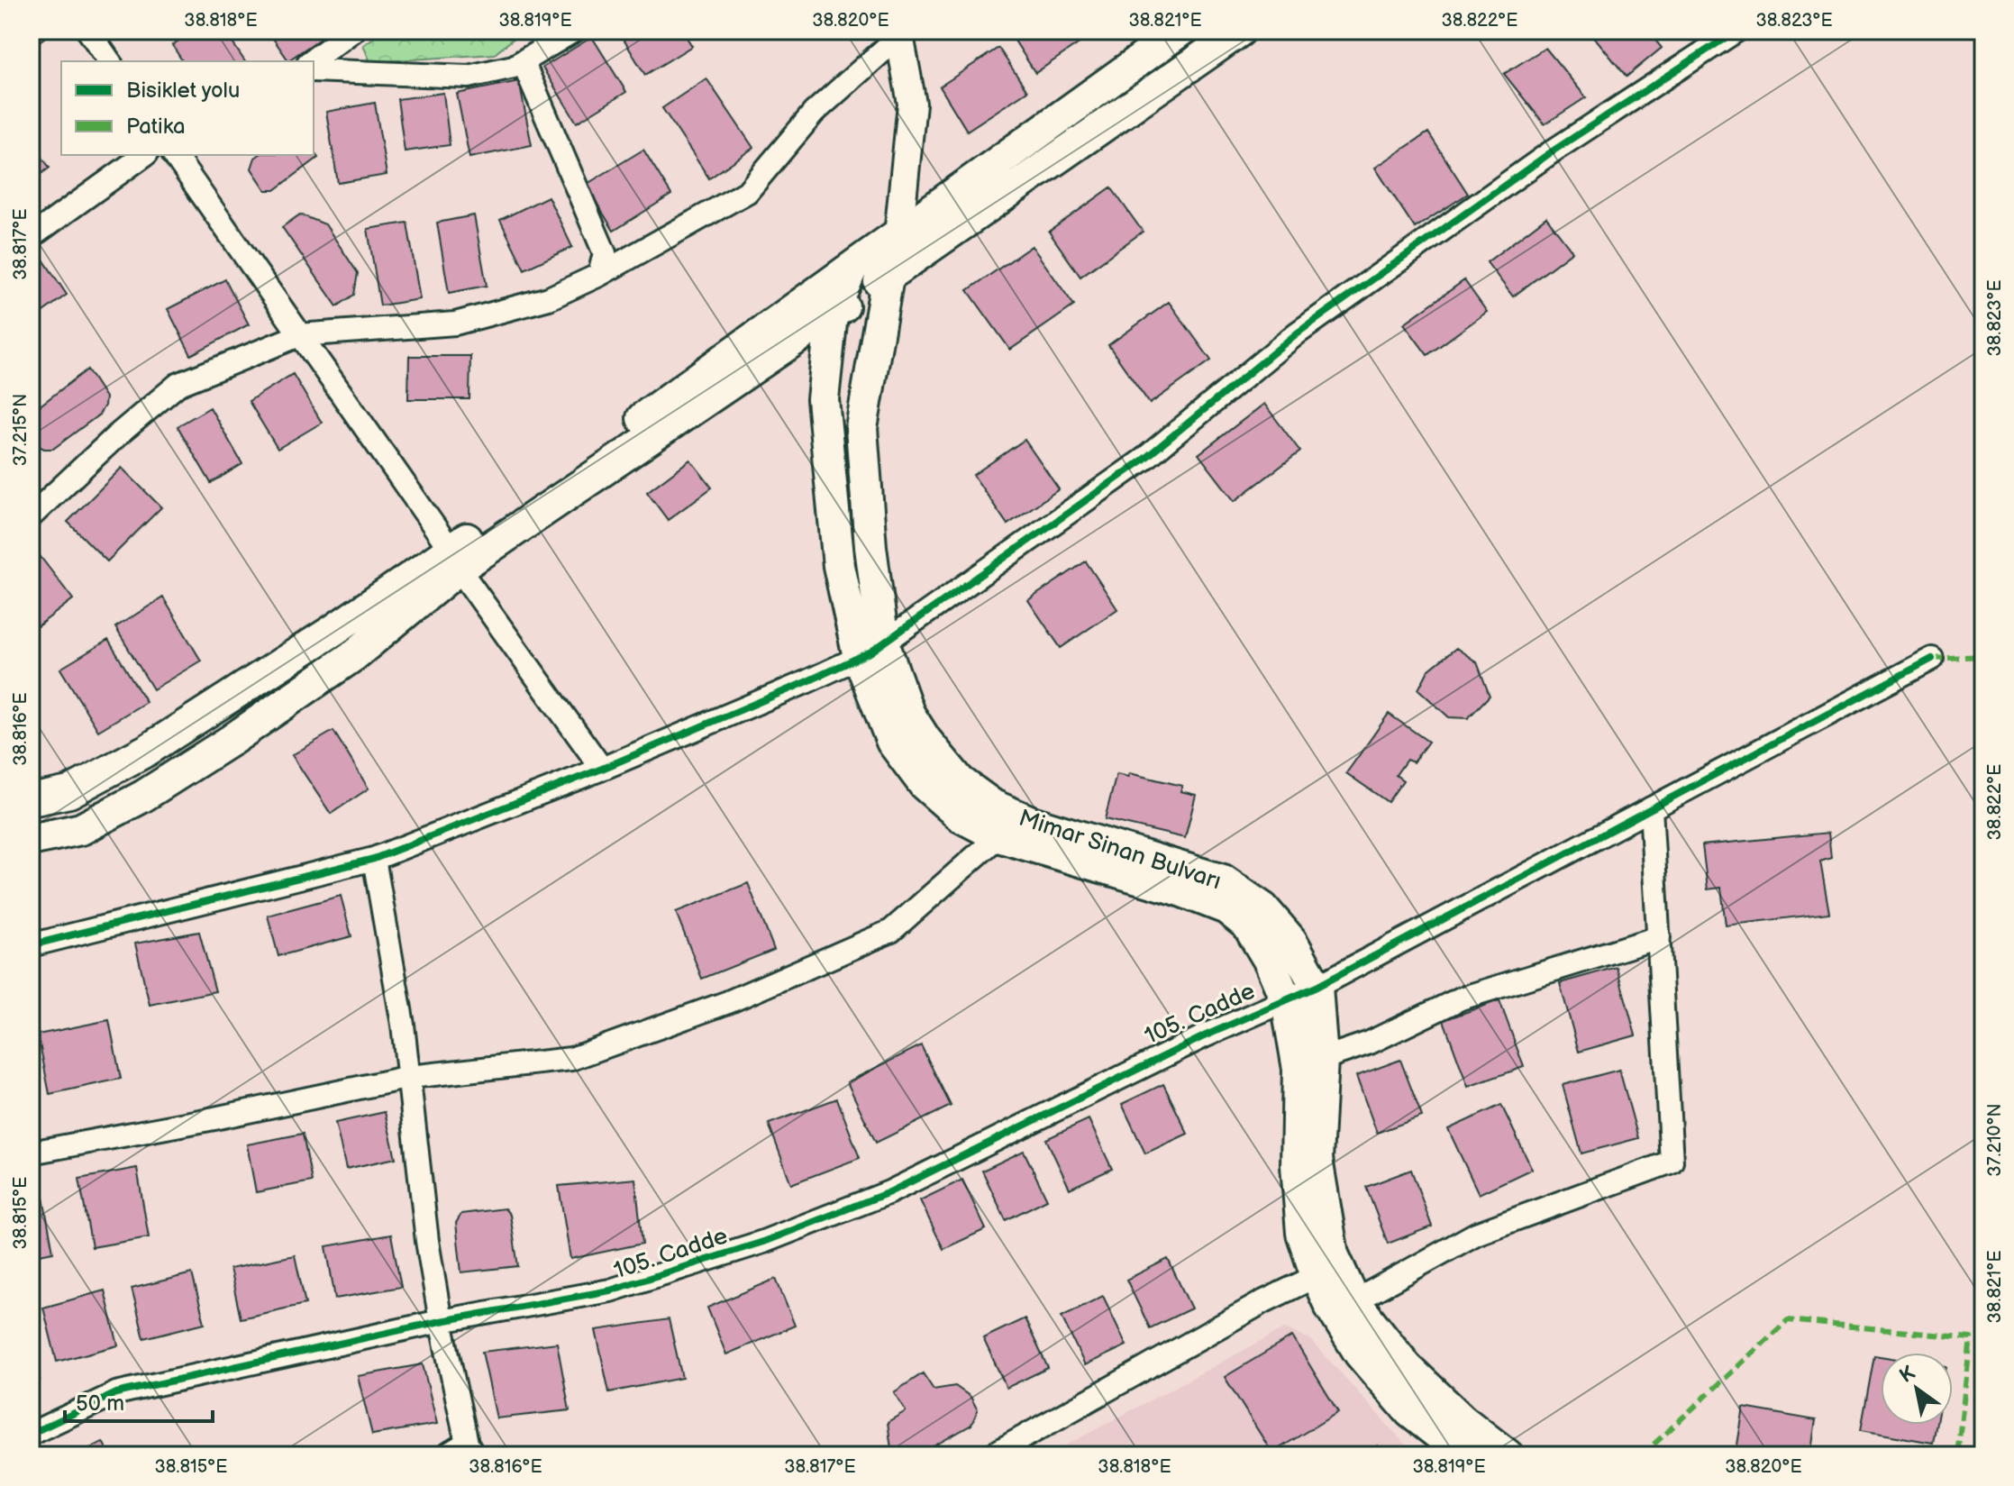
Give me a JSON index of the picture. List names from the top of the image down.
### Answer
{
  "streets": {
    "main road": ["Mimar Sinan Bulvarı"],
    "street": ["105. Cadde"]
  },
  "crossings": [
    ["Mimar Sinan Bulvarı", "105. Cadde"]
  ],
  "legend": ["Bisiklet yolu", "Patika"],
  "scale_bar": "50 m",
  "north": "top left",
  "coordinates": [
    "38.818°E",
    "38.819°E",
    "38.820°E",
    "38.821°E",
    "38.822°E",
    "38.823°E",
    "38.817°E",
    "37.215°N",
    "38.816°E",
    "37.210°N",
    "38.815°E"
  ]
}
